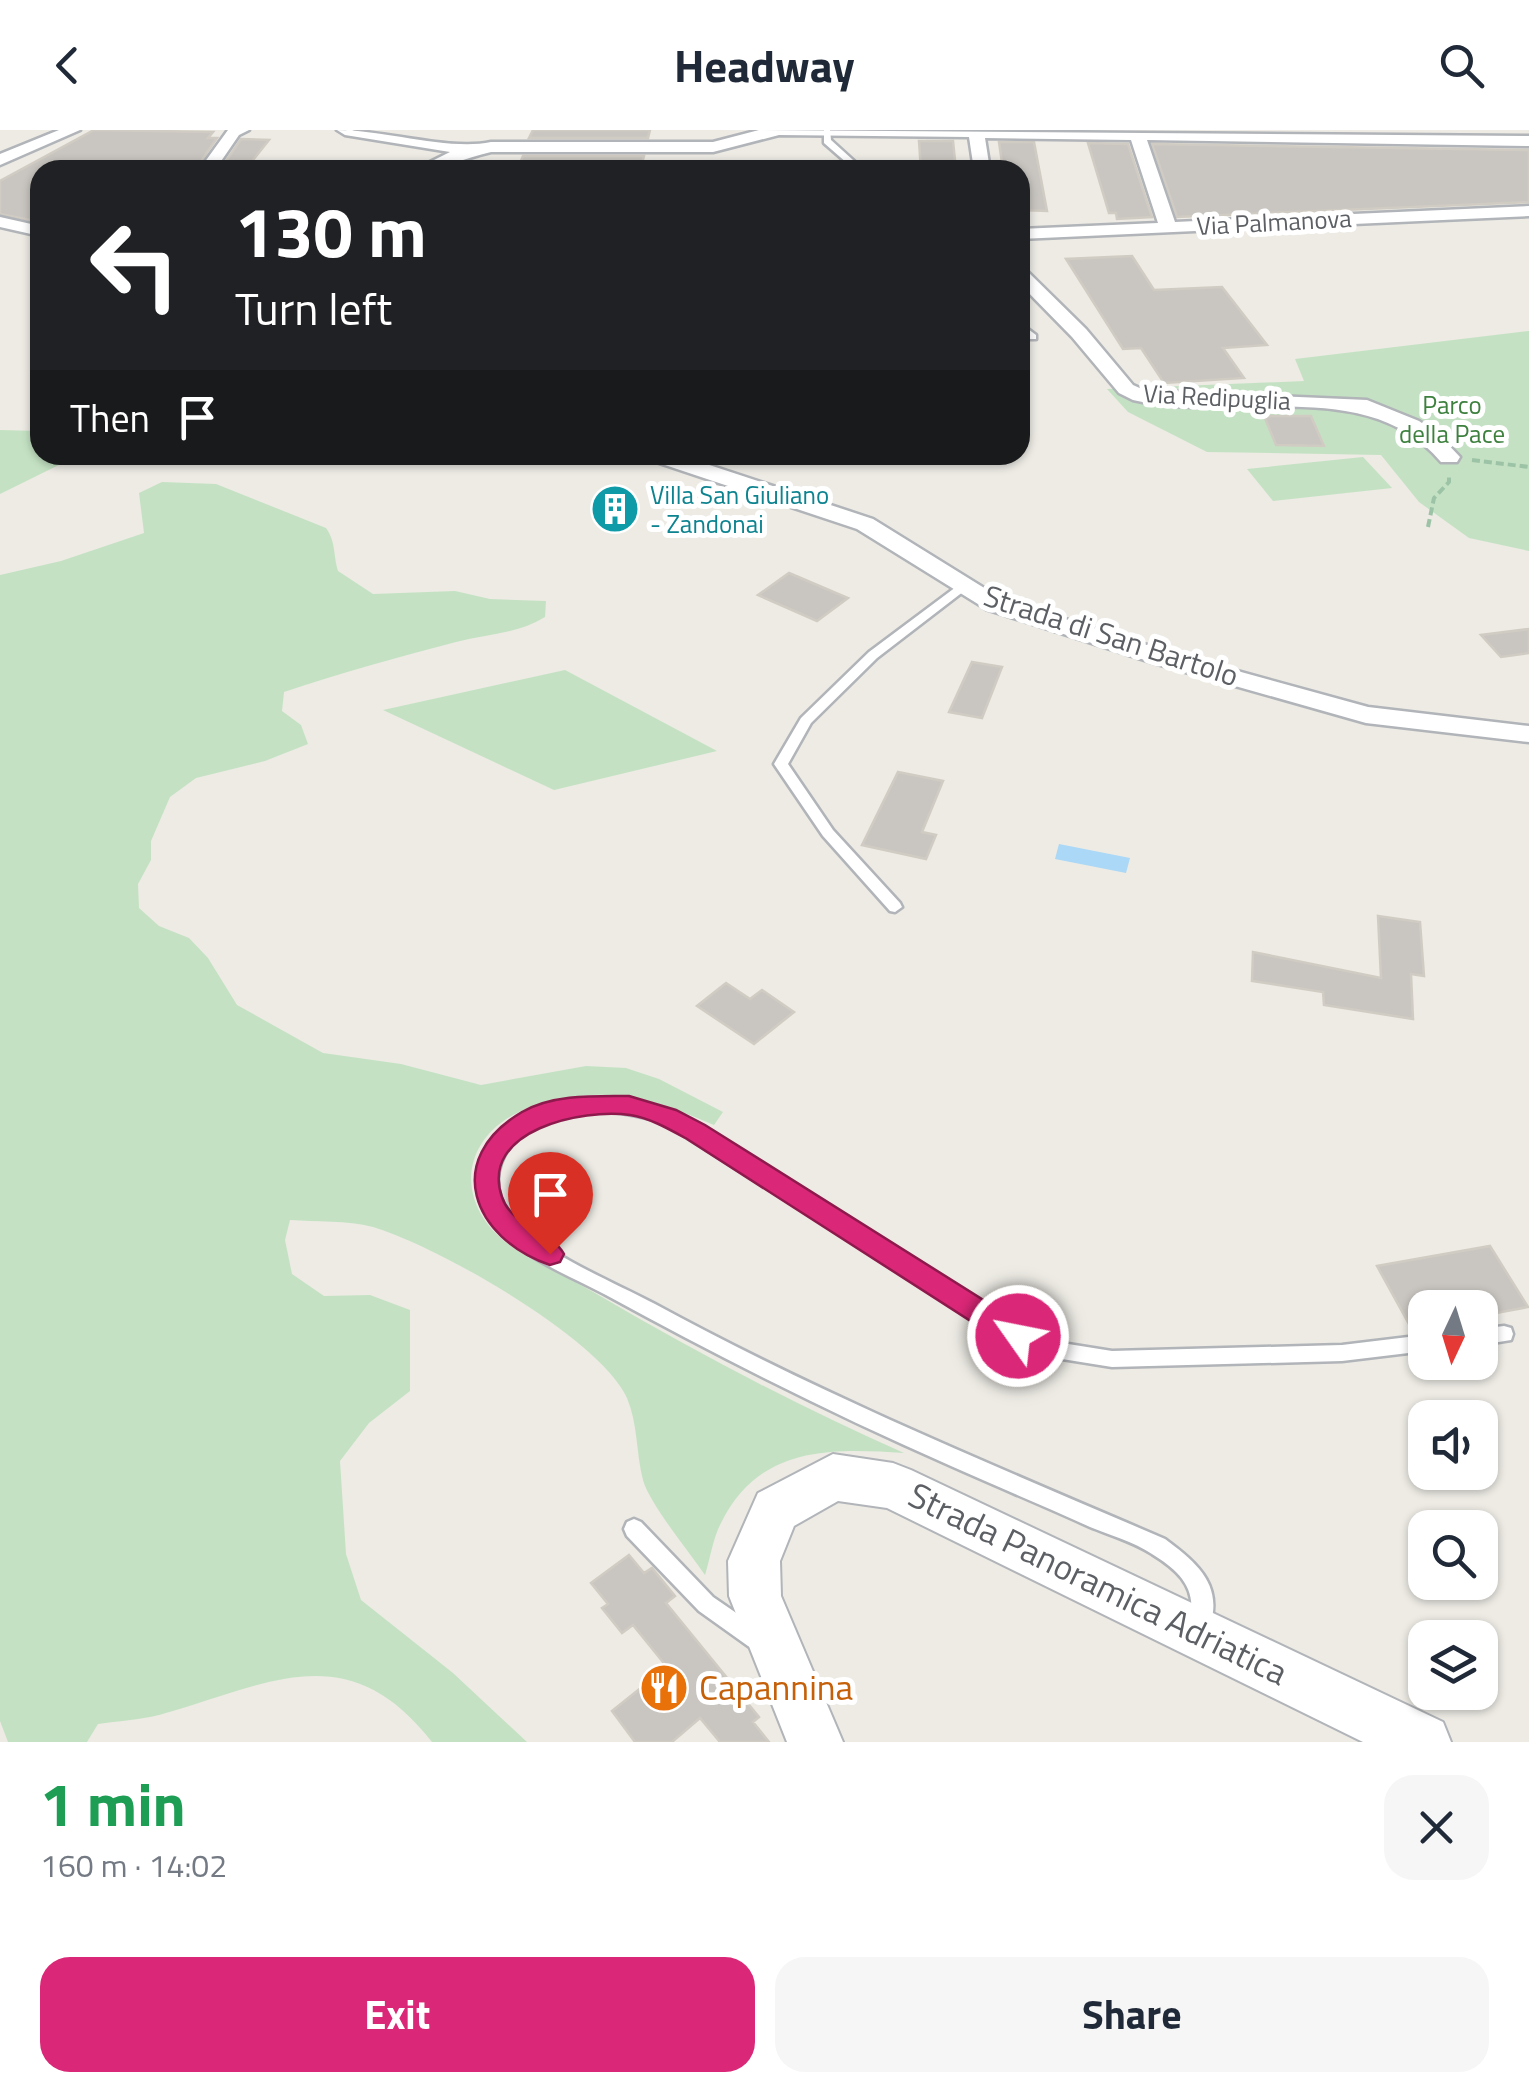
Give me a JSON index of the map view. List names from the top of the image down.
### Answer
{
  "streets": {
    "street": [
      "Via Palmanova",
      "Via Redipuglia",
      "Strada di San Bartolo",
      "Strada Panoramica Adriatica"
    ]
  },
  "parks": ["Parco della Pace"],
  "places": {
    "building": ["Villa San Giuliano - Zandonai"],
    "restaurant": ["Capannina"]
  },
  "north": "bottom",
  "page": {
    "header": "Headway",
    "turn": ["130 m", "Turn left"],
    "then": "Then",
    "heading": ["1 min", "160 m · 14:02"],
    "buttons": ["Exit", "Share"]
  }
}
